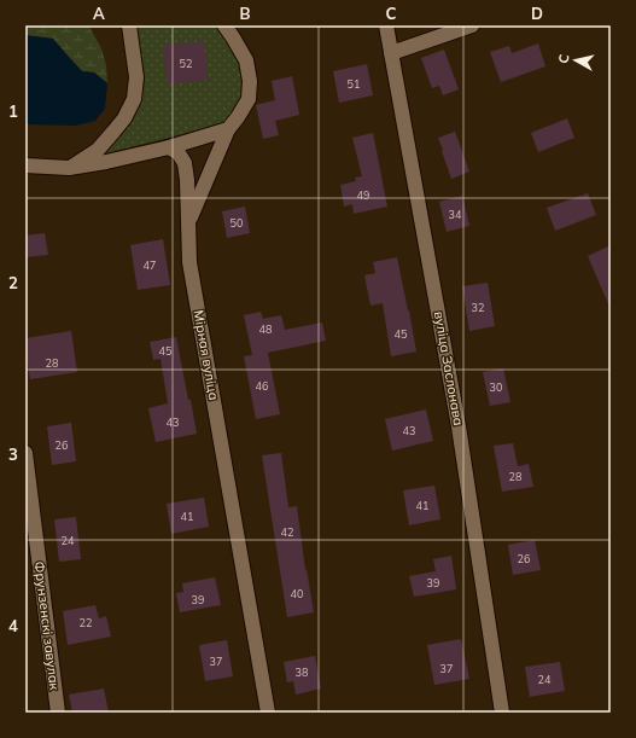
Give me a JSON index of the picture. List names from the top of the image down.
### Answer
{
  "streets": {
    "street": ["Мірная вуліца", "вуліца Заслонава", "Фрунзенскі завулак"]
  },
  "house_numbers": [
    "52",
    "51",
    "49",
    "34",
    "50",
    "47",
    "32",
    "48",
    "45",
    "45",
    "28",
    "46",
    "30",
    "43",
    "43",
    "26",
    "28",
    "41",
    "41",
    "42",
    "24",
    "26",
    "39",
    "40",
    "39",
    "22",
    "37",
    "37",
    "38",
    "24"
  ],
  "north": "left",
  "grid": {
    "columns": [
      "A",
      "B",
      "C",
      "D"
    ],
    "rows": [
      "1",
      "2",
      "3",
      "4"
    ]
  }
}
